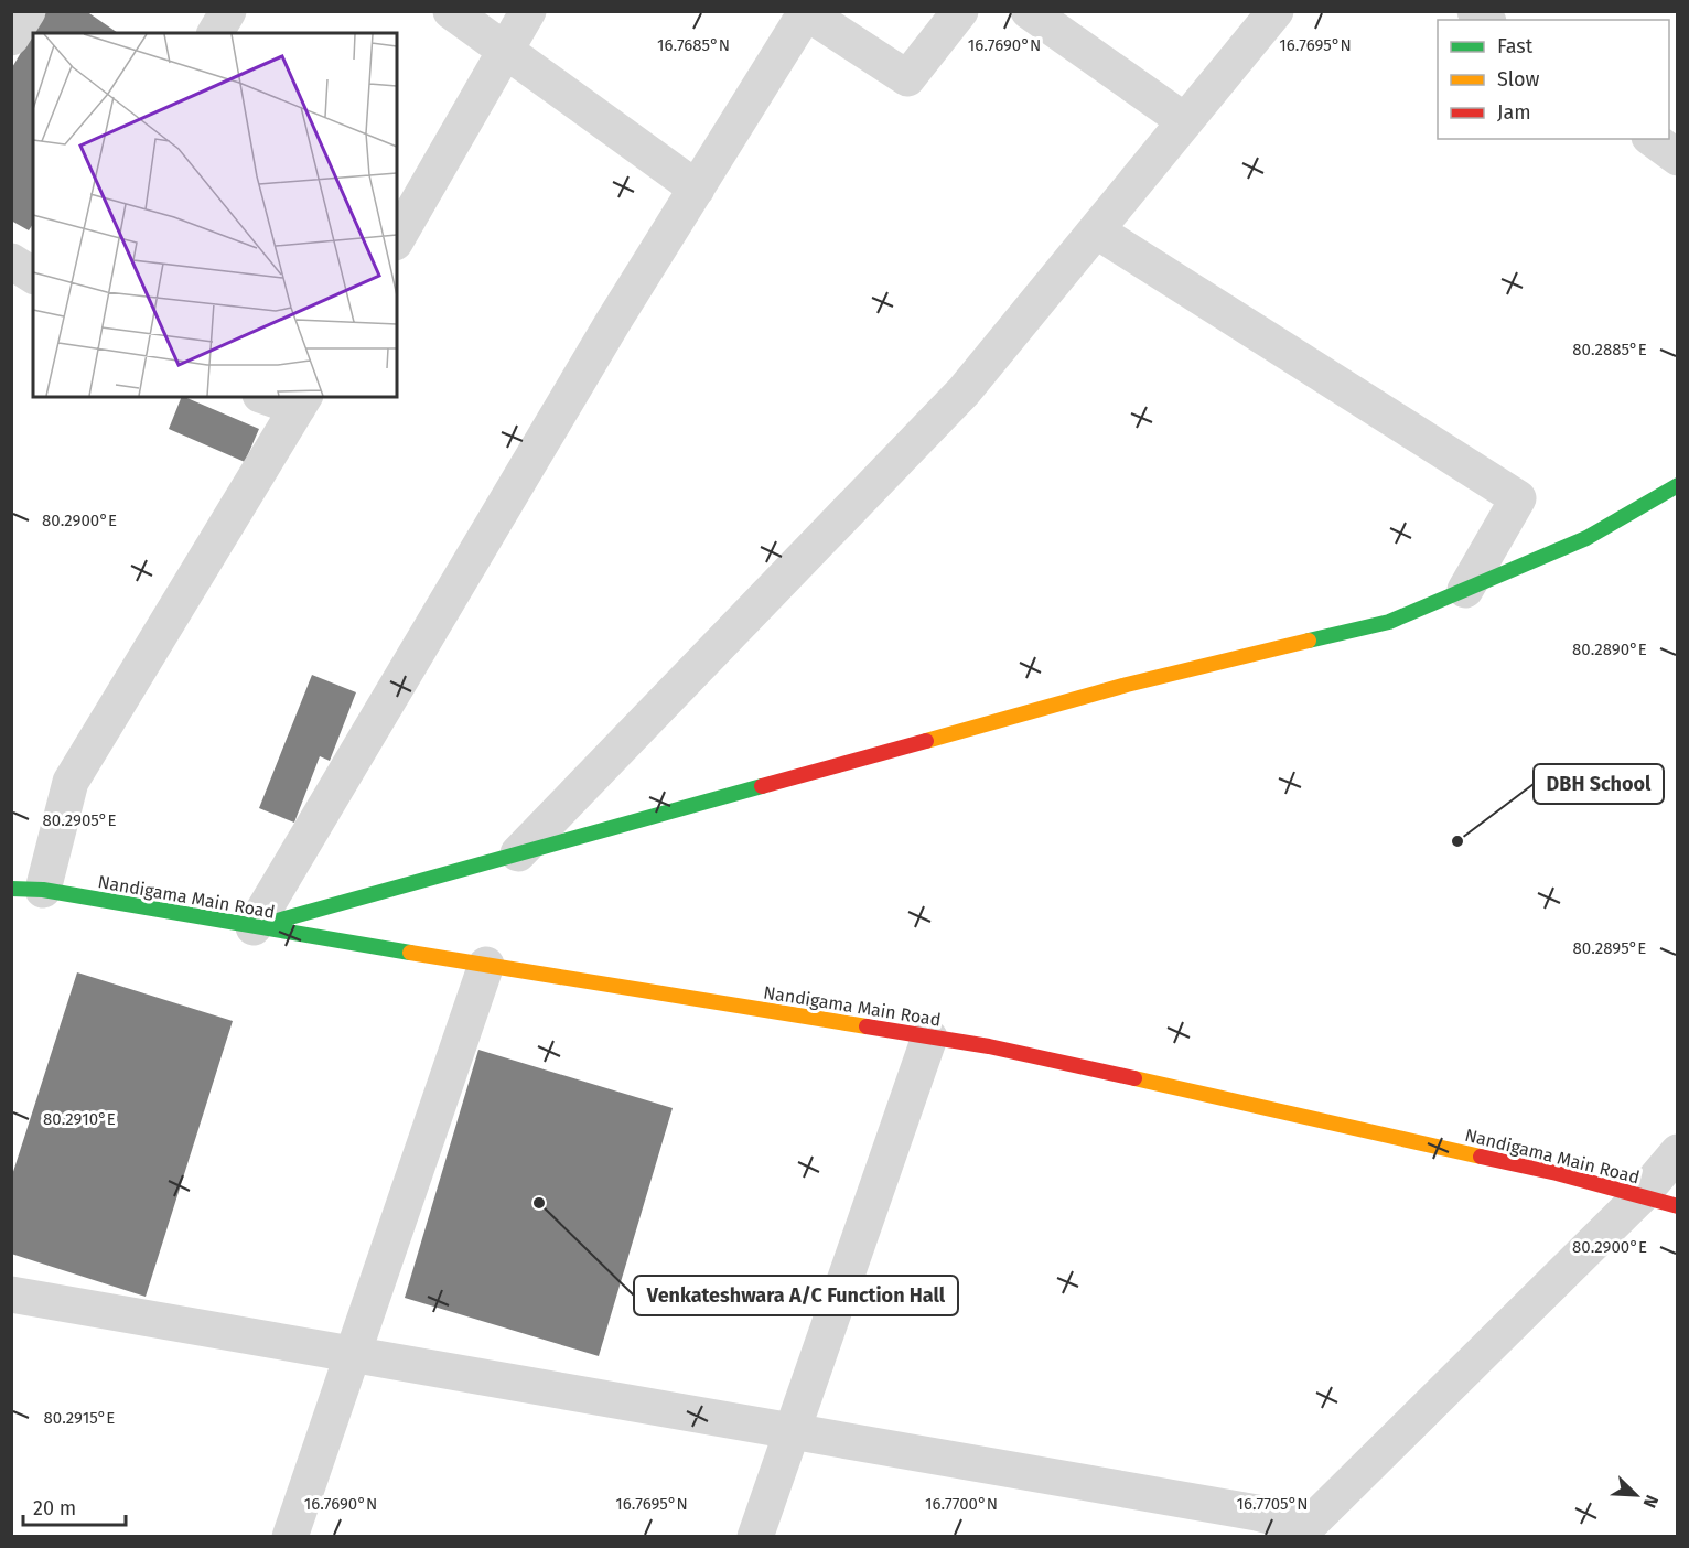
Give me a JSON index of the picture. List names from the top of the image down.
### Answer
{
  "streets": {
    "street": ["Nandigama Main Road"]
  },
  "places": ["DBH School", "Venkateshwara A/C Function Hall"],
  "legend": ["Fast", "Slow", "Jam"],
  "scale_bar": "20 m",
  "north": "bottom right",
  "coordinates": [
    "16.7685°N",
    "16.7690°N",
    "16.7695°N",
    "80.2885°E",
    "80.2900°E",
    "80.2890°E",
    "80.2905°E",
    "80.2895°E",
    "80.2910°E",
    "80.2915°E",
    "16.7700°N",
    "16.7705°N"
  ]
}
